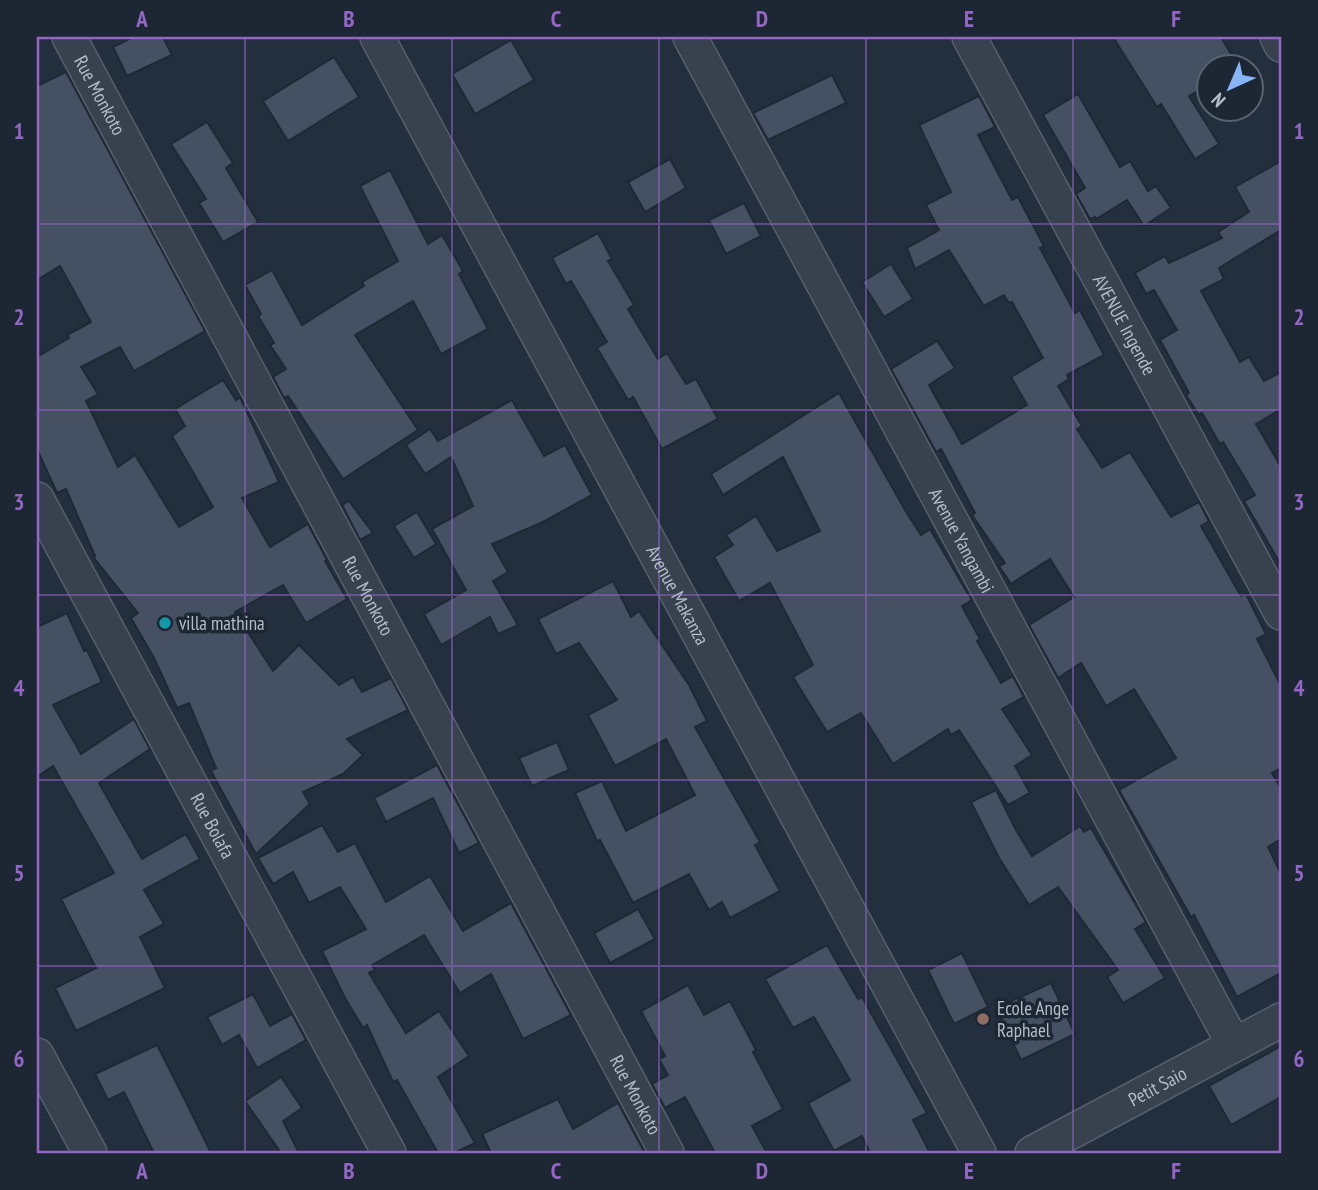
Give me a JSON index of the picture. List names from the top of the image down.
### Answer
{
  "streets": {
    "street": [
      "Rue Monkoto",
      "AVENUE Ingende",
      "Avenue Yangambi",
      "Avenue Makanza",
      "Rue Bolafa",
      "Petit Saio"
    ]
  },
  "crossings": [
    ["Avenue Yangambi", "Petit Saio"]
  ],
  "places": ["villa mathina", "Ecole Ange Raphael"],
  "north": "bottom left",
  "grid": {
    "columns": [
      "A",
      "B",
      "C",
      "D",
      "E",
      "F"
    ],
    "rows": [
      "1",
      "2",
      "3",
      "4",
      "5",
      "6"
    ]
  }
}
